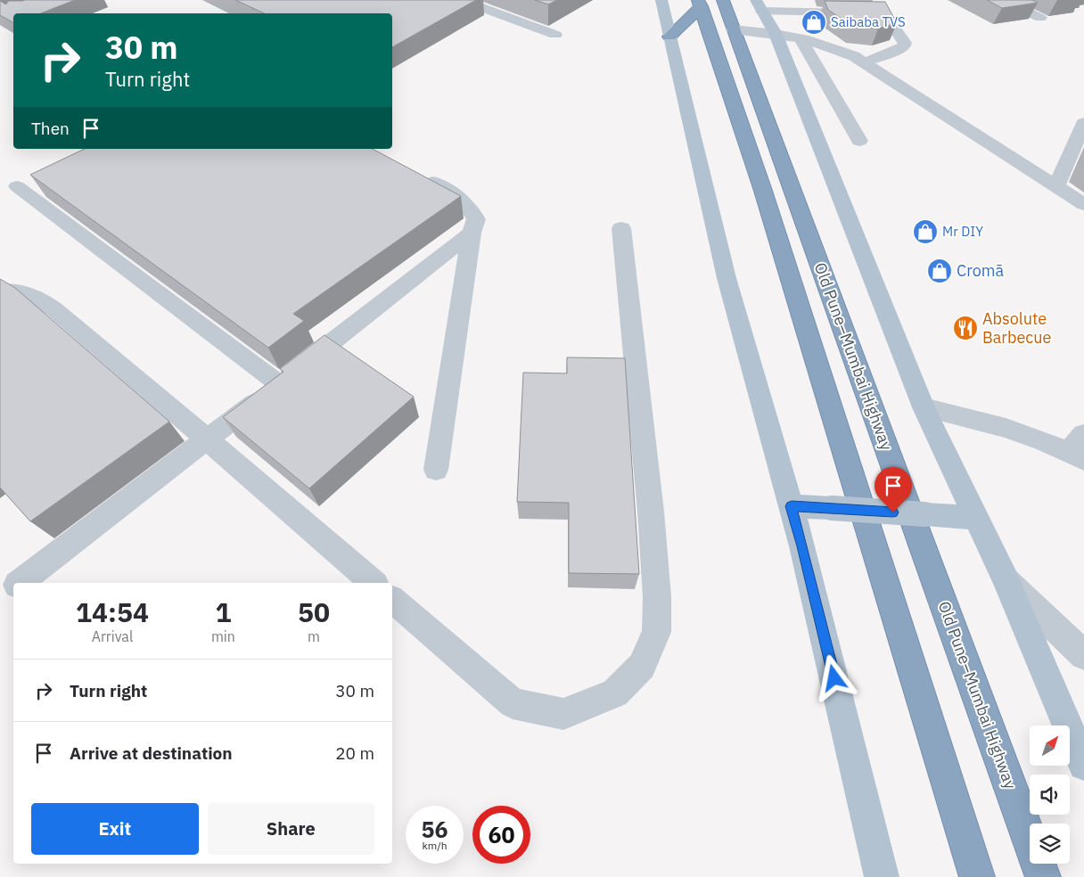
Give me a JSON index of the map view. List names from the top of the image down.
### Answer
{
  "streets": {
    "highway": ["Old Pune–Mumbai Highway"]
  },
  "places": {
    "shop": ["Saibaba TVS", "Mr DIY", "Cromā"],
    "restaurant": ["Absolute Barbecue"]
  },
  "north": "top right",
  "page": {
    "turn": ["30 m", "Turn right"],
    "then": "Then",
    "eta": [
      "14:54",
      "Arrival",
      "1",
      "min",
      "50",
      "m"
    ],
    "list": [
      {
        "name": "Turn right",
        "value": "30 m"
      },
      {
        "name": "Arrive at destination",
        "value": "20 m"
      }
    ],
    "buttons": ["Exit", "Share"],
    "speed": "56 km/h",
    "limit": "60"
  }
}
